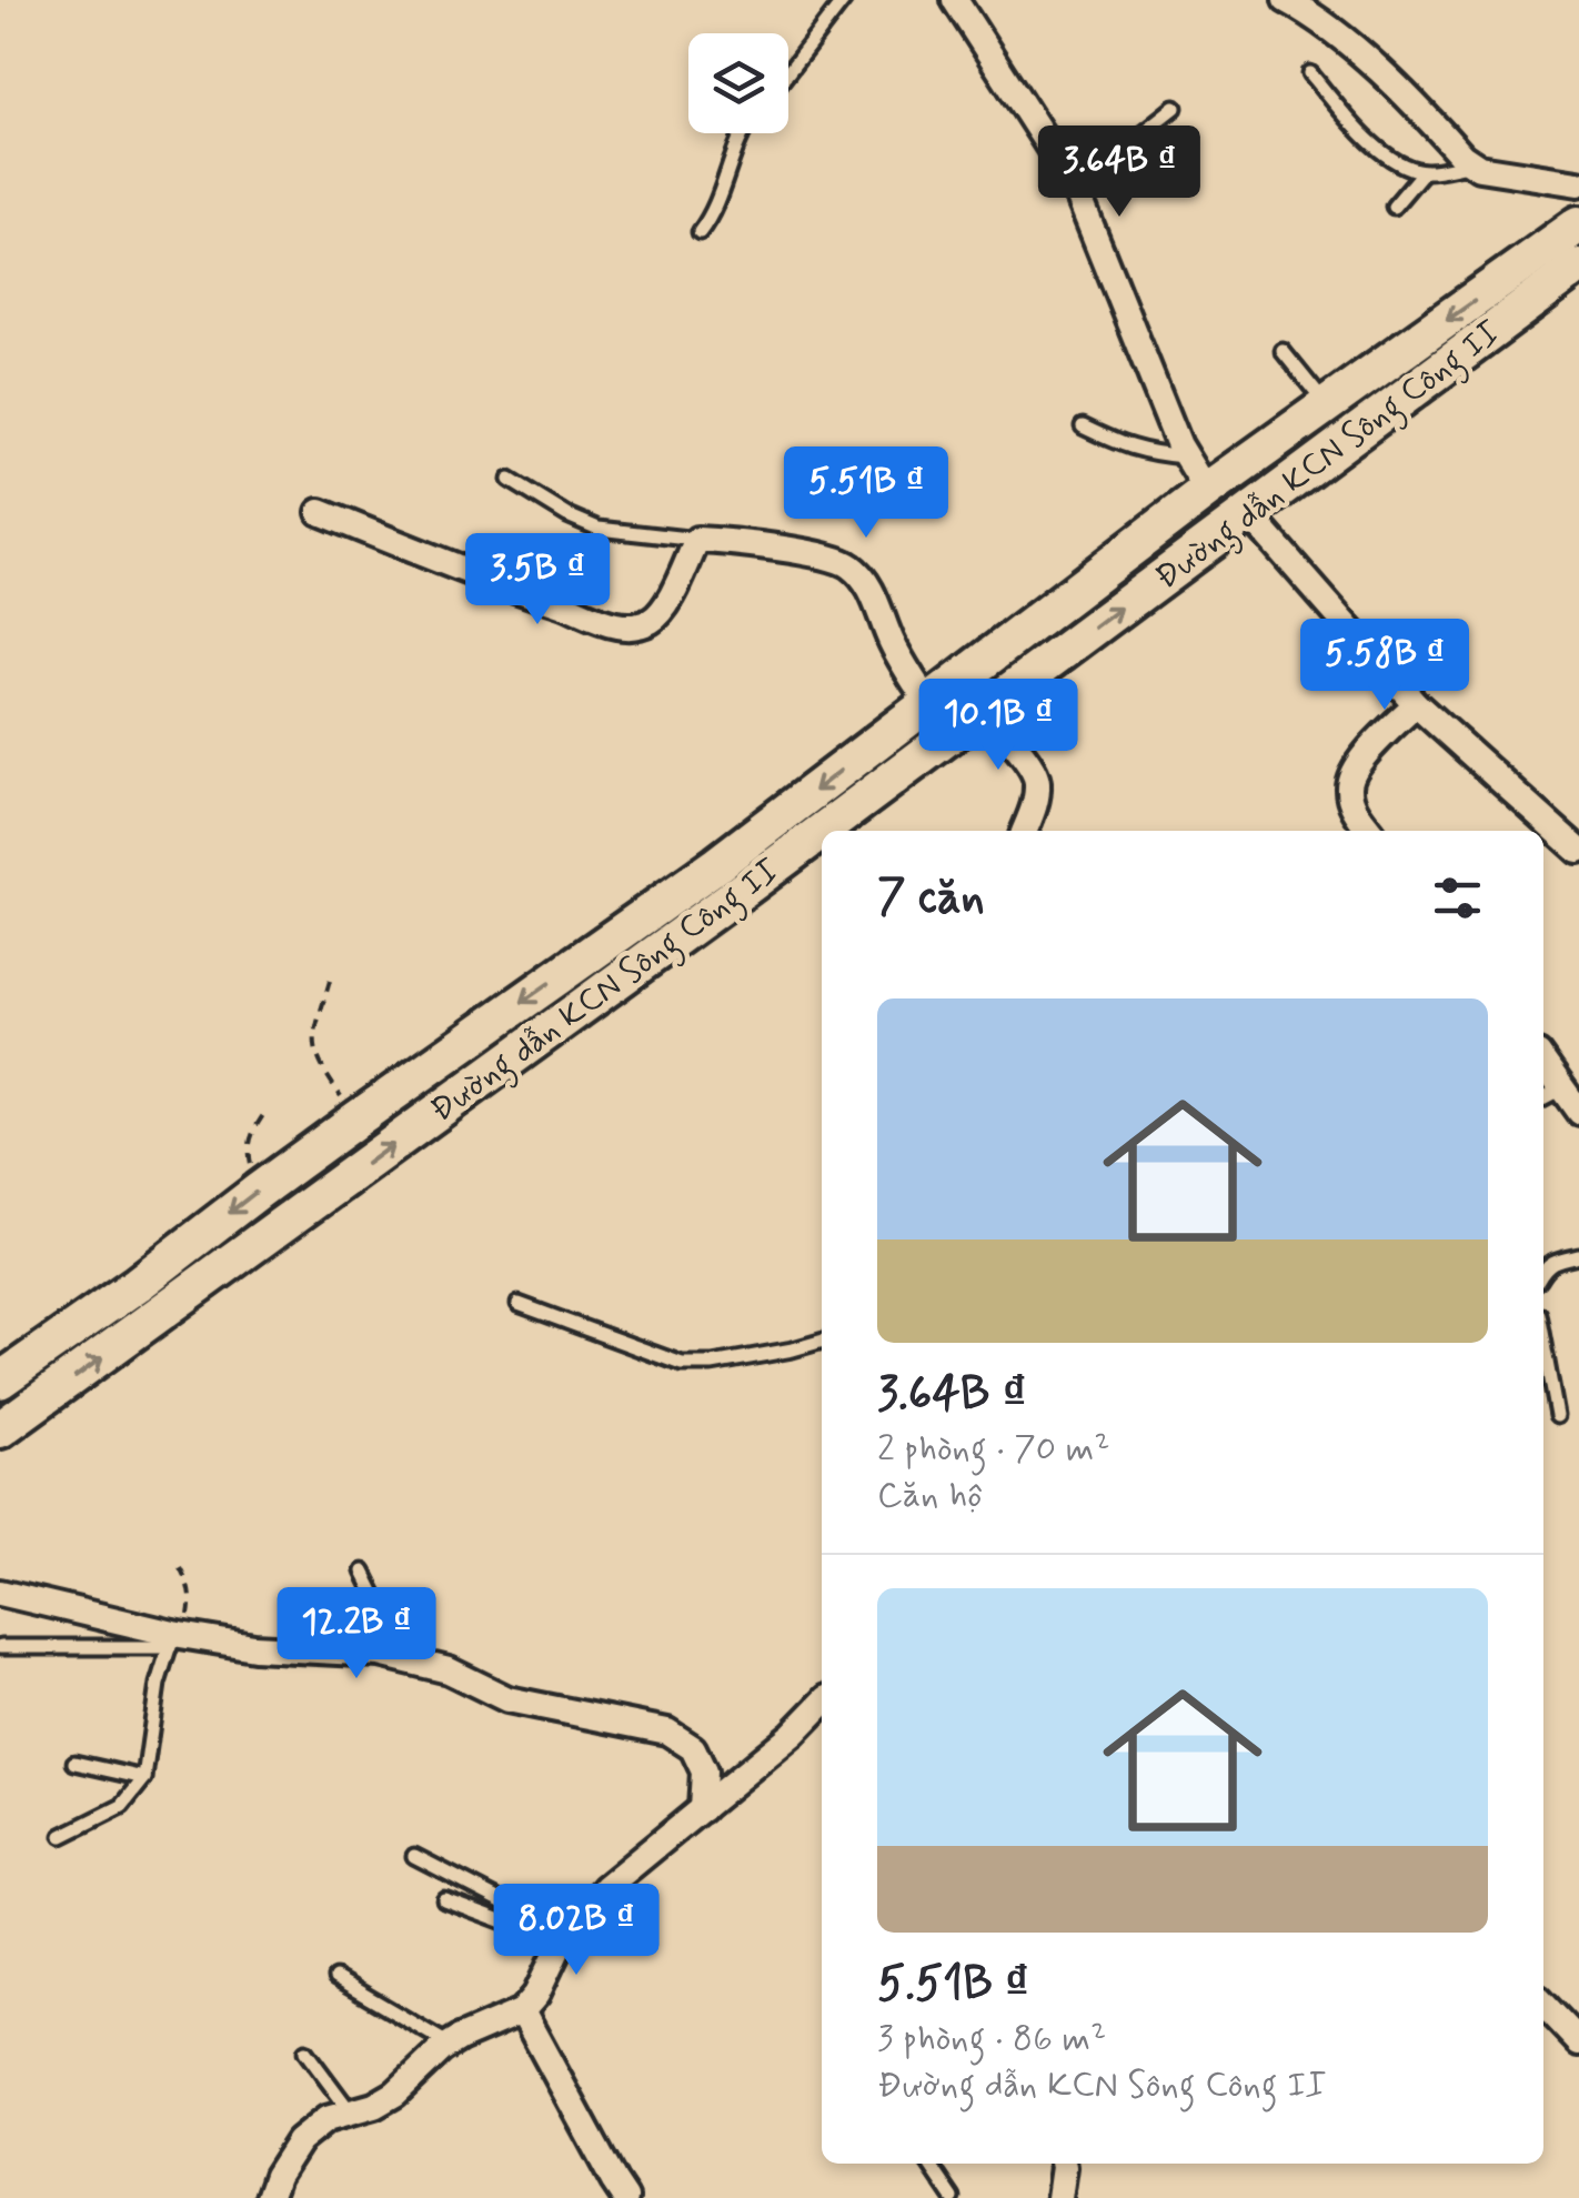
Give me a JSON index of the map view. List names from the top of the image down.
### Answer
{
  "streets": {
    "street": ["Đường dẫn KCN Sông Công II"]
  },
  "page": {
    "price": [
      "3.64B ₫",
      "5.51B ₫",
      "3.5B ₫",
      "5.58B ₫",
      "10.1B ₫",
      "12.2B ₫",
      "8.02B ₫"
    ],
    "heading": "7 căn",
    "list": [
      {
        "name": "3.64B ₫",
        "note": "2 phòng · 70 m² · Căn hộ"
      },
      {
        "name": "5.51B ₫",
        "note": "3 phòng · 86 m² · Đường dẫn KCN Sông Công II"
      }
    ]
  }
}
